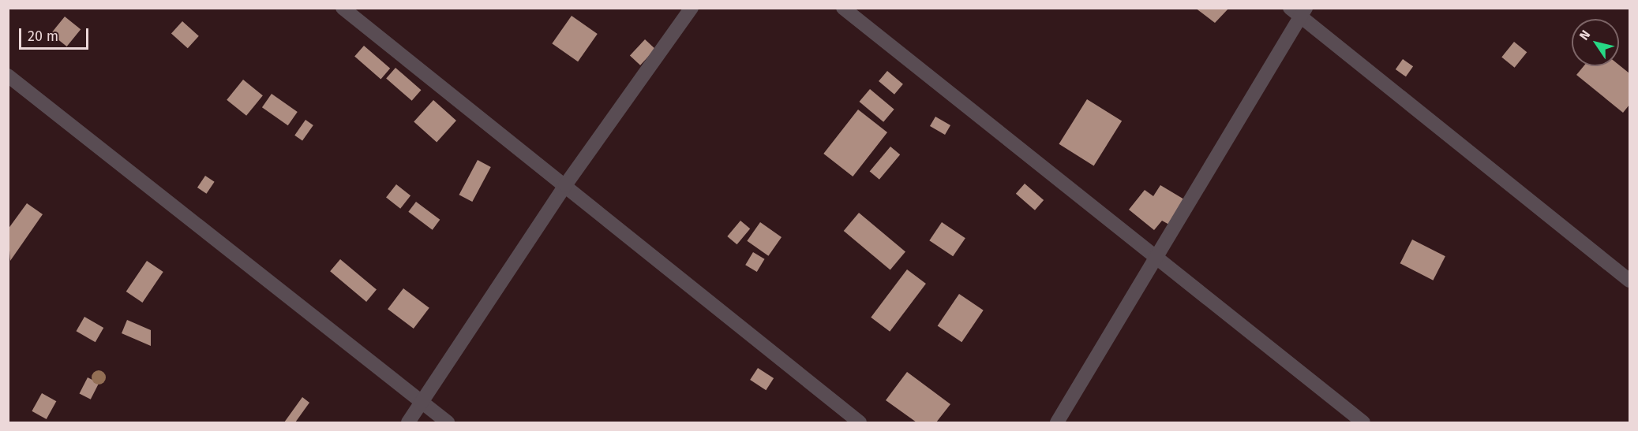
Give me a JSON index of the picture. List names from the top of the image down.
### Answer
{
  "scale_bar": "20 m",
  "north": "top left"
}
